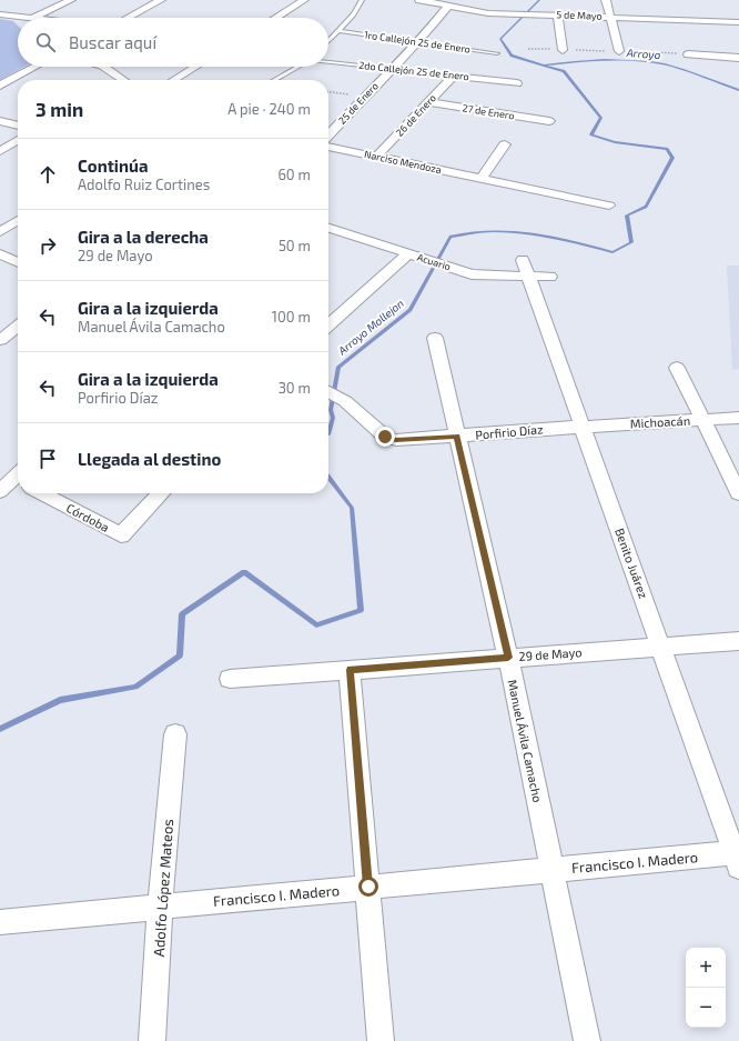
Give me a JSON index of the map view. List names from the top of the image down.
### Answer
{
  "streets": {
    "street": [
      "5 de Mayo",
      "2do Callejón 25 de Enero",
      "25 de Enero",
      "27 de Enero",
      "26 de Enero",
      "Narciso Mendoza",
      "Acuario",
      "Michoacán",
      "Porfirio Díaz",
      "Córdoba",
      "Benito Juárez",
      "29 de Mayo",
      "Manuel Ávila Camacho",
      "Francisco I. Madero",
      "Adolfo López Mateos"
    ],
    "lane": ["1ro Callejón 25 de Enero"]
  },
  "crossings": [
    ["5 de Mayo", "25 de Enero"],
    ["1ro Callejón 25 de Enero", "25 de Enero"],
    ["2do Callejón 25 de Enero", "25 de Enero"],
    ["2do Callejón 25 de Enero", "26 de Enero"],
    ["27 de Enero", "26 de Enero"],
    ["26 de Enero", "Narciso Mendoza"],
    ["Acuario", "Benito Juárez"],
    ["Michoacán", "Porfirio Díaz"],
    ["Michoacán", "Benito Juárez"],
    ["Porfirio Díaz", "Benito Juárez"],
    ["Porfirio Díaz", "Manuel Ávila Camacho"],
    ["Benito Juárez", "29 de Mayo"],
    ["Benito Juárez", "Francisco I. Madero"],
    ["29 de Mayo", "Manuel Ávila Camacho"],
    ["Manuel Ávila Camacho", "Francisco I. Madero"],
    ["Francisco I. Madero", "Adolfo López Mateos"]
  ],
  "water": ["Arroyo", "Arroyo Mollejon"],
  "page": {
    "search": "Buscar aquí",
    "heading": ["3 min", "A pie · 240 m"],
    "list": [
      ["Continúa", "Adolfo Ruiz Cortines", "60 m"],
      ["Gira a la derecha", "29 de Mayo", "50 m"],
      ["Gira a la izquierda", "Manuel Ávila Camacho", "100 m"],
      ["Gira a la izquierda", "Porfirio Díaz", "30 m"],
      "Llegada al destino"
    ],
    "map_buttons": ["+", "−"]
  }
}
